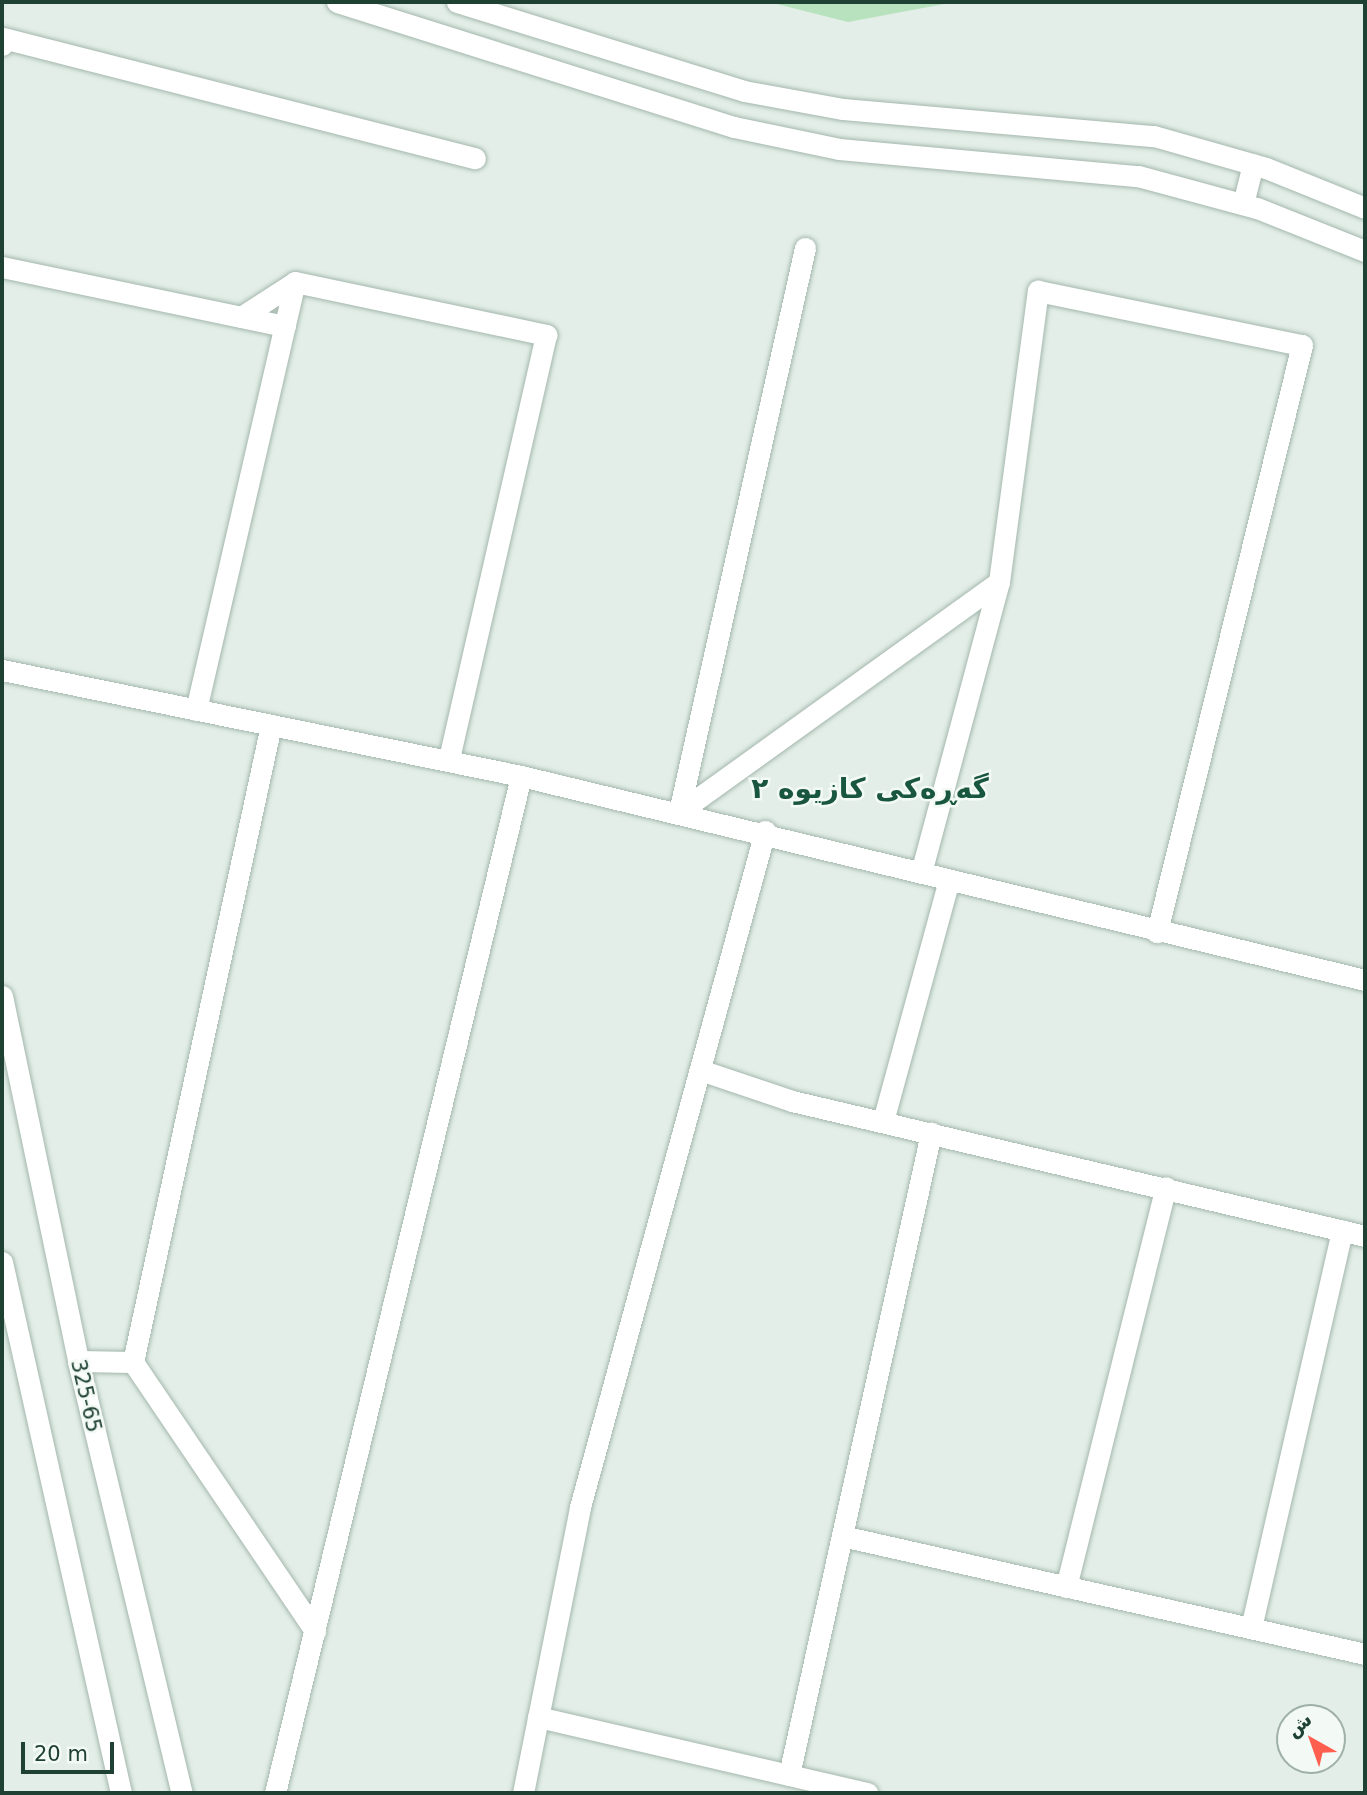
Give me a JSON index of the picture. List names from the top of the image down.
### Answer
{
  "streets": {
    "street": ["325-65"]
  },
  "districts": ["گەڕەکی کازیوە ٢"],
  "scale_bar": "20 m",
  "north": "top left"
}
